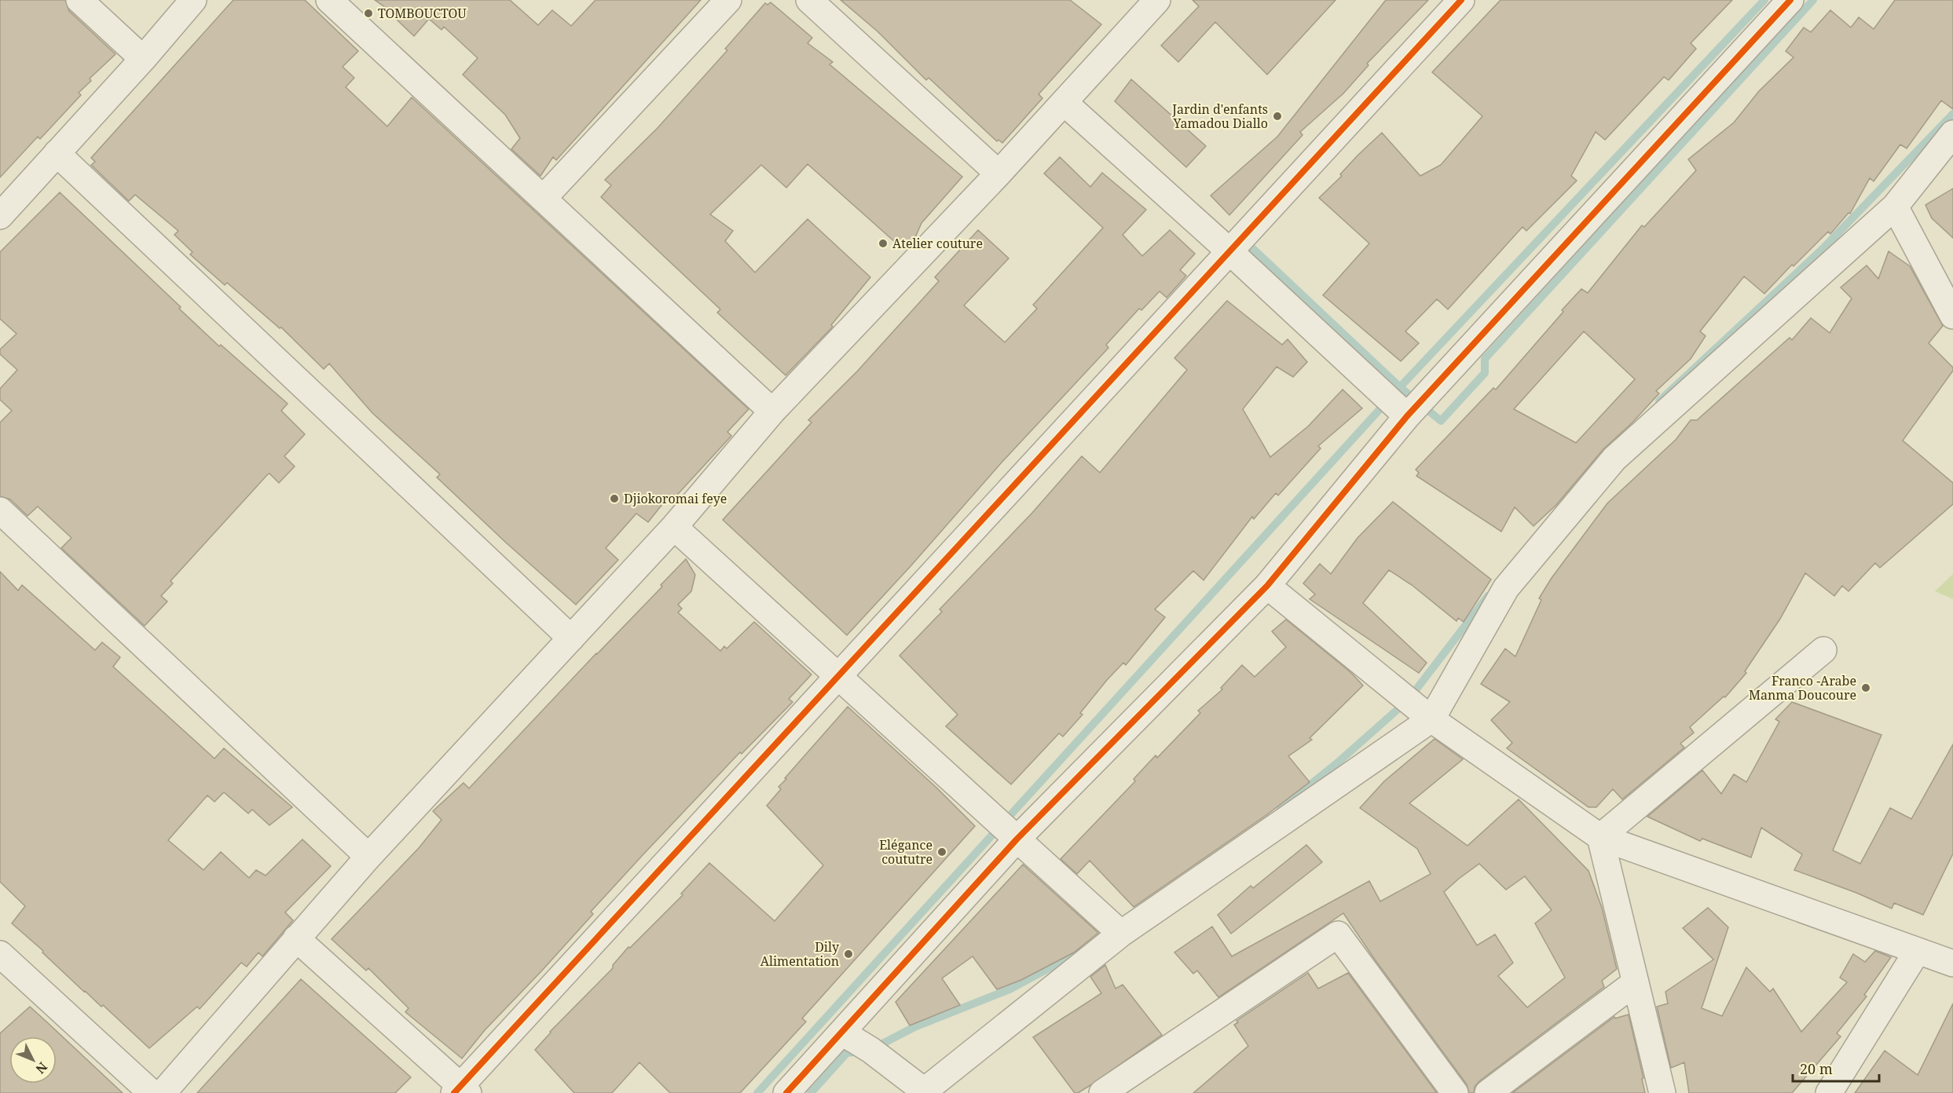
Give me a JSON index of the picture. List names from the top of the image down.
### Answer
{
  "places": [
    "TOMBOUCTOU",
    "Jardin d'enfants Yamadou Diallo",
    "Atelier couture",
    "Djiokoromai feye",
    "Franco -Arabe Manma Doucoure",
    "Elégance coututre",
    "Dily Alimentation"
  ],
  "scale_bar": "20 m",
  "north": "bottom right"
}
